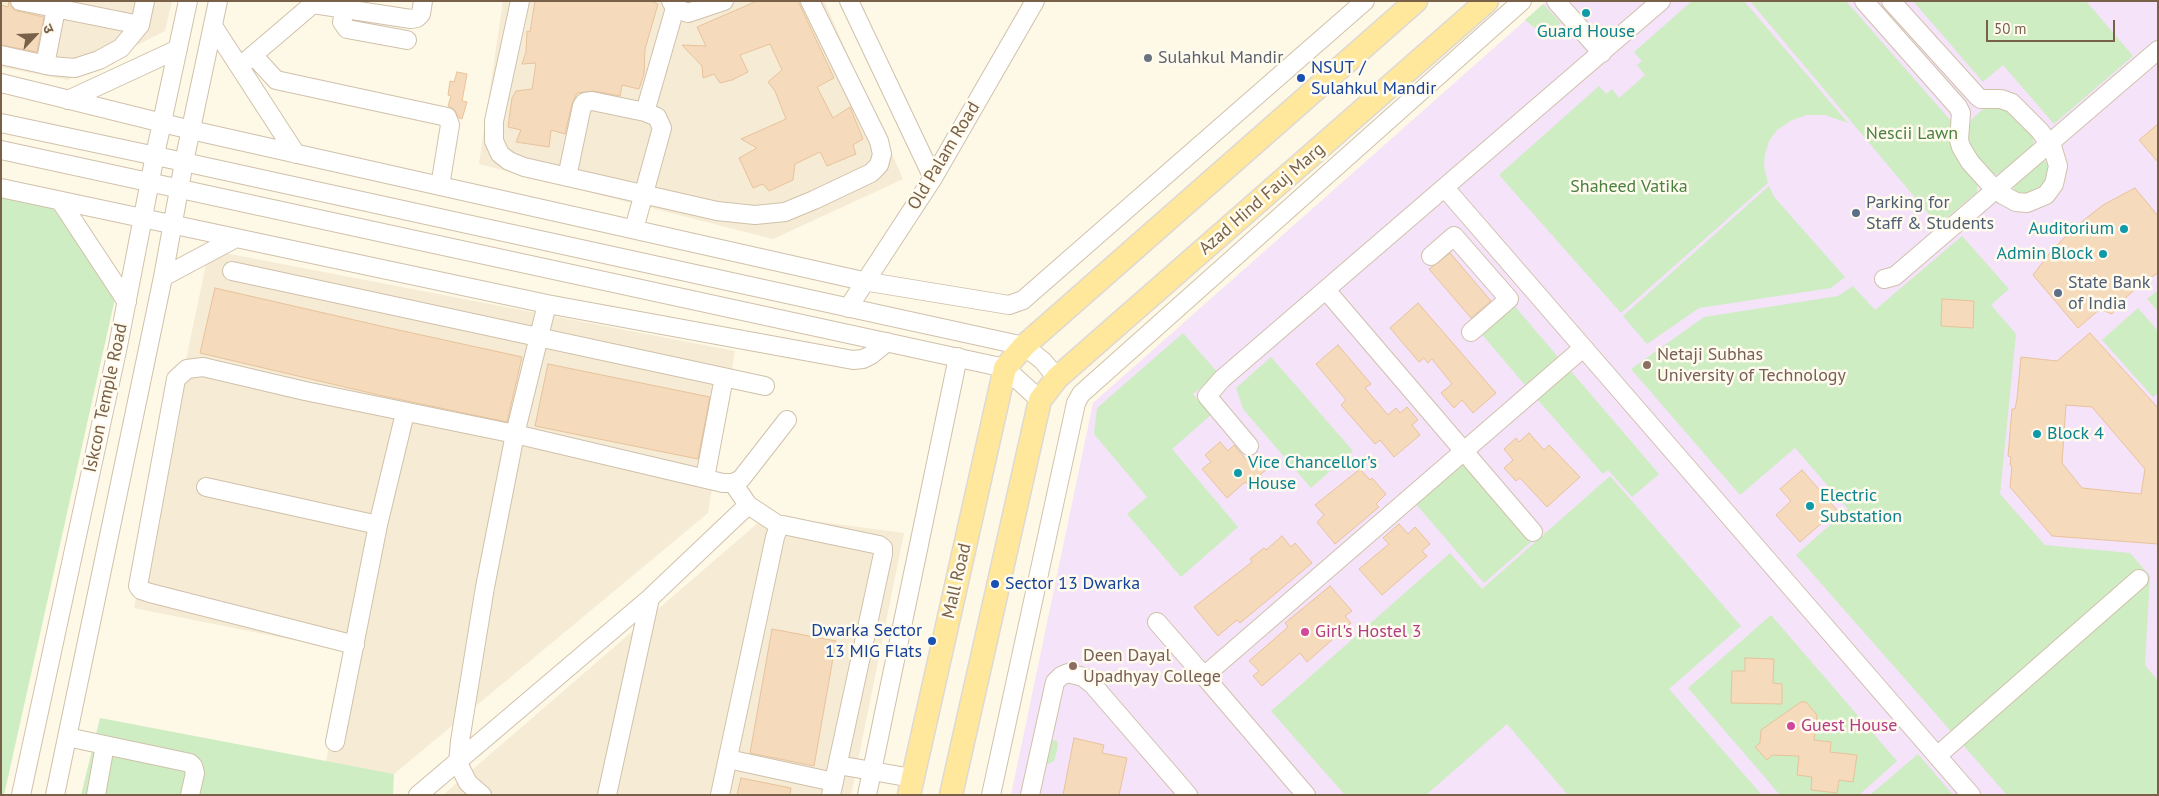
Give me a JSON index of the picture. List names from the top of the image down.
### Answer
{
  "streets": {
    "main road": ["Azad Hind Fauj Marg", "Mall Road"],
    "street": ["Old Palam Road", "Iskcon Temple Road"]
  },
  "parks": ["Nescii Lawn", "Shaheed Vatika"],
  "places": [
    "Guard House",
    "Sulahkul Mandir",
    "NSUT / Sulahkul Mandir",
    "Parking for Staff & Students",
    "Auditorium",
    "Admin Block",
    "State Bank of India",
    "Netaji Subhas University of Technology",
    "Block 4",
    "Vice Chancellor's House",
    "Electric Substation",
    "Sector 13 Dwarka",
    "Girl's Hostel 3",
    "Dwarka Sector 13 MIG Flats",
    "Deen Dayal Upadhyay College",
    "Guest House"
  ],
  "scale_bar": "50 m",
  "north": "top right"
}
